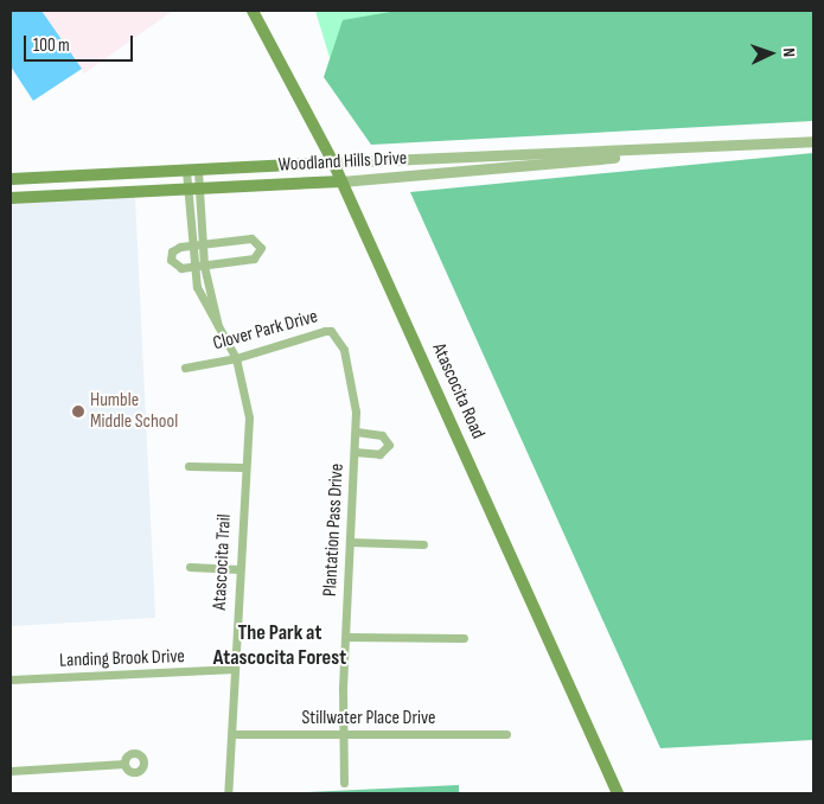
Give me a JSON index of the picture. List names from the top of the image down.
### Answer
{
  "streets": {
    "main road": ["Woodland Hills Drive", "Atascocita Road"],
    "street": [
      "Clover Park Drive",
      "Plantation Pass Drive",
      "Atascocita Trail",
      "Landing Brook Drive",
      "Stillwater Place Drive"
    ]
  },
  "crossings": [
    ["Woodland Hills Drive", "Atascocita Road"],
    ["Woodland Hills Drive", "Atascocita Trail"],
    ["Clover Park Drive", "Plantation Pass Drive"],
    ["Clover Park Drive", "Atascocita Trail"],
    ["Plantation Pass Drive", "Stillwater Place Drive"],
    ["Atascocita Trail", "Landing Brook Drive"],
    ["Atascocita Trail", "Stillwater Place Drive"]
  ],
  "districts": ["The Park at Atascocita Forest"],
  "places": ["Humble Middle School"],
  "scale_bar": "100 m",
  "north": "right"
}
